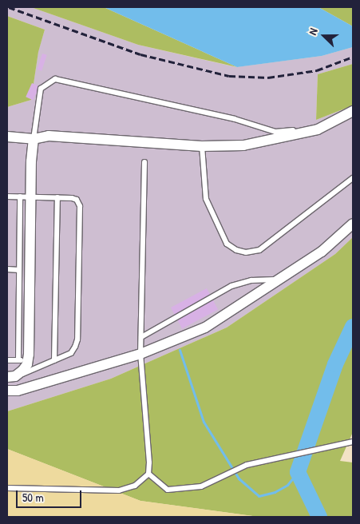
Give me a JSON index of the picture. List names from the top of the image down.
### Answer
{
  "scale_bar": "50 m",
  "north": "left"
}
